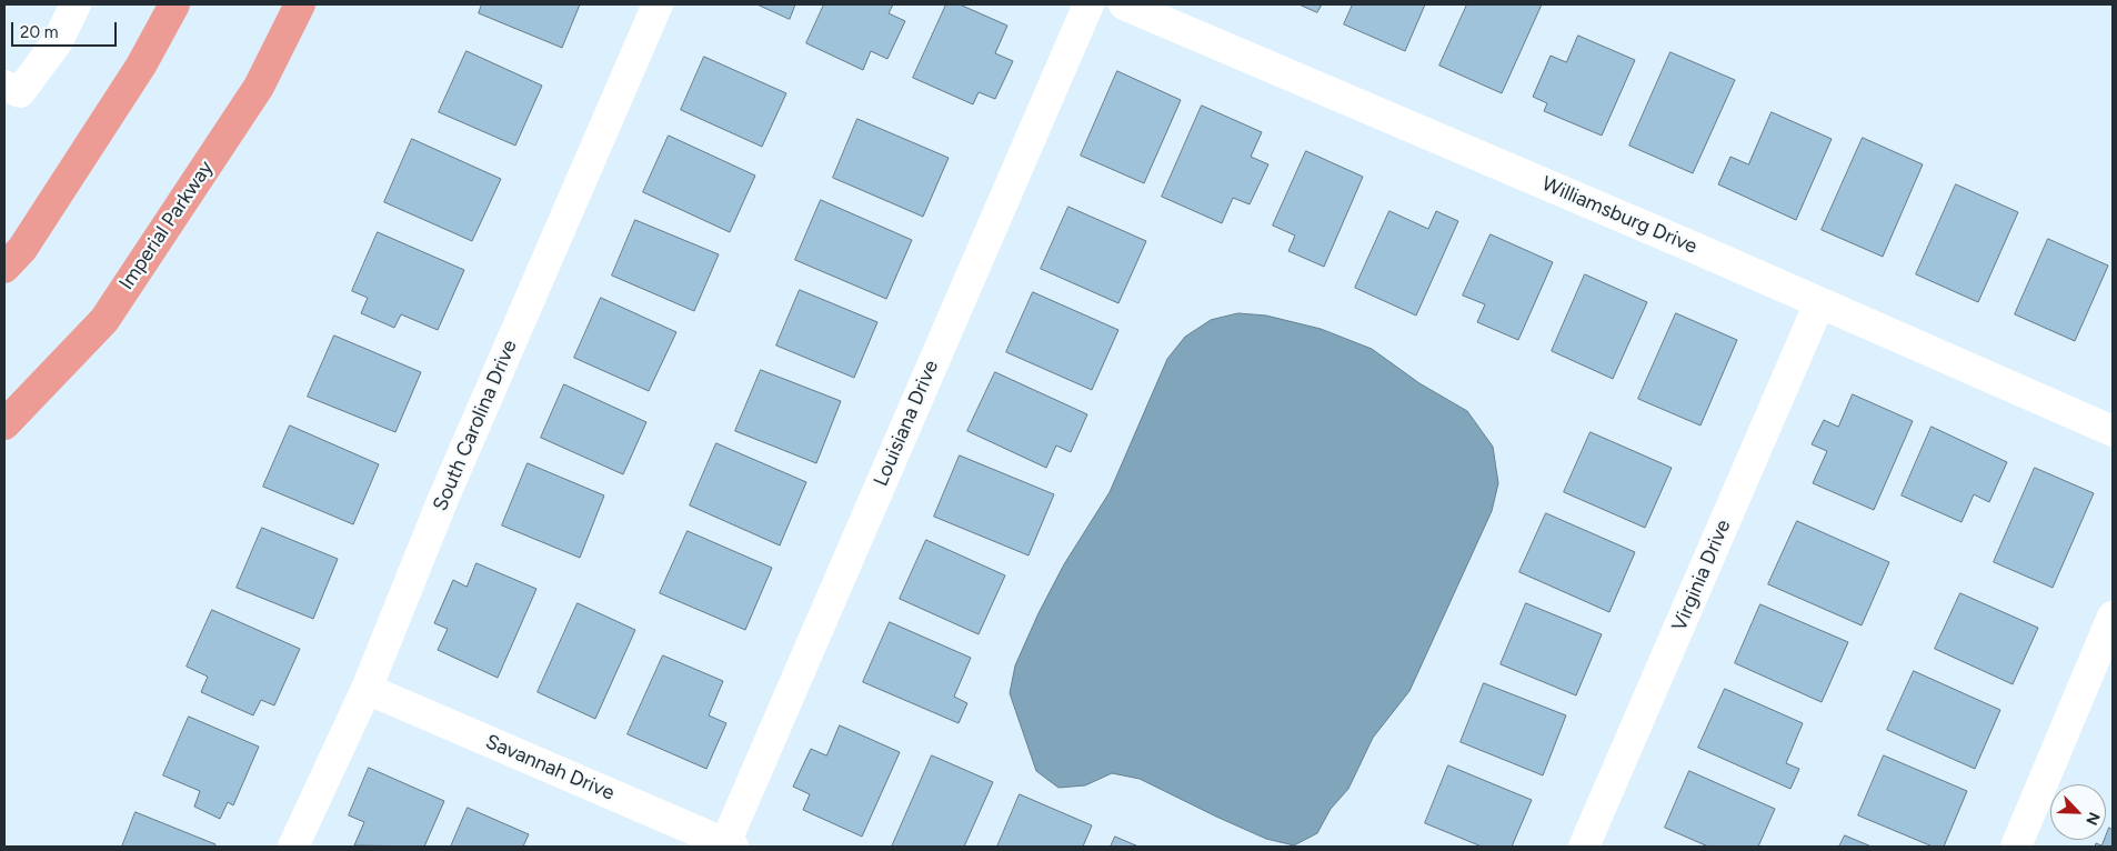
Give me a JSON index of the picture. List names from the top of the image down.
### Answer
{
  "streets": {
    "main road": ["Imperial Parkway"],
    "street": [
      "Williamsburg Drive",
      "Louisiana Drive",
      "South Carolina Drive",
      "Virginia Drive",
      "Savannah Drive"
    ]
  },
  "crossings": [
    ["Williamsburg Drive", "Virginia Drive"],
    ["Louisiana Drive", "Savannah Drive"],
    ["South Carolina Drive", "Savannah Drive"]
  ],
  "scale_bar": "20 m",
  "north": "bottom right"
}
